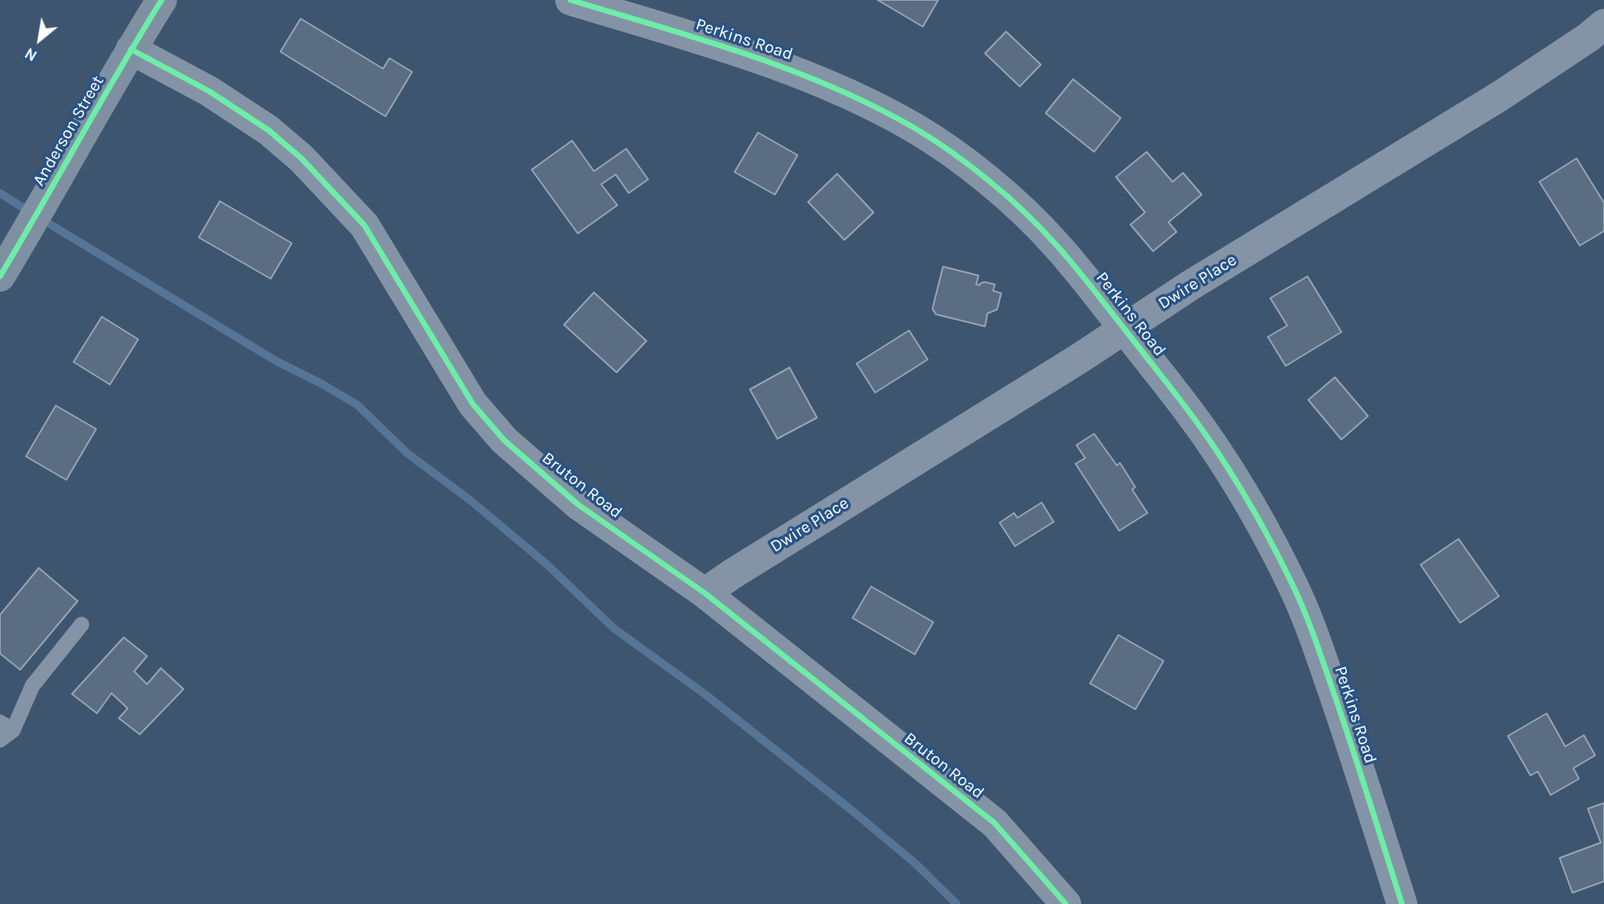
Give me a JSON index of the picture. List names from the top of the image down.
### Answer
{
  "streets": {
    "street": [
      "Perkins Road",
      "Anderson Street",
      "Dwire Place",
      "Bruton Road"
    ]
  },
  "crossings": [
    ["Perkins Road", "Dwire Place"],
    ["Anderson Street", "Bruton Road"],
    ["Dwire Place", "Bruton Road"]
  ],
  "north": "bottom left"
}
